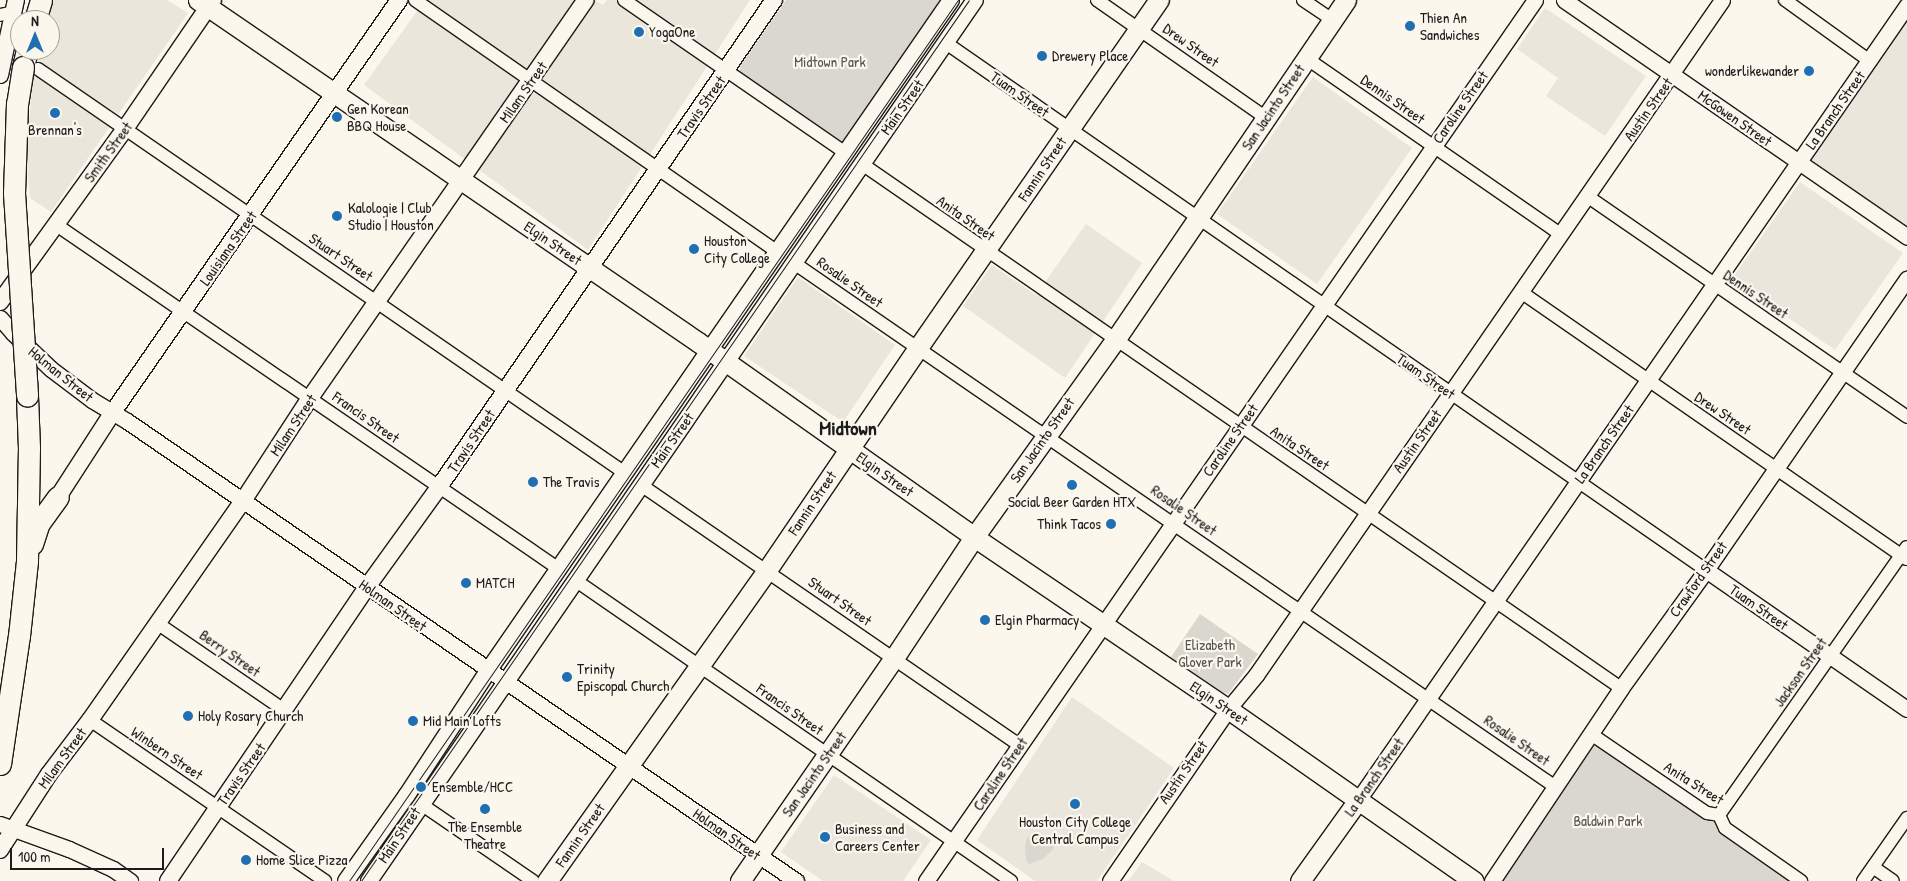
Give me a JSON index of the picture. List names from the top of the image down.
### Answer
{
  "streets": {
    "main road": [
      "Milam Street",
      "Travis Street",
      "Main Street",
      "San Jacinto Street",
      "La Branch Street",
      "Smith Street",
      "Fannin Street",
      "Elgin Street",
      "Louisiana Street"
    ],
    "street": [
      "Drew Street",
      "Tuam Street",
      "Dennis Street",
      "Caroline Street",
      "Austin Street",
      "McGowen Street",
      "Anita Street",
      "Stuart Street",
      "Rosalie Street",
      "Holman Street",
      "Francis Street",
      "Crawford Street",
      "Berry Street",
      "Jackson Street",
      "Winbern Street"
    ]
  },
  "crossings": [
    ["Drew Street", "San Jacinto Street"],
    ["Drew Street", "Austin Street"],
    ["Drew Street", "La Branch Street"],
    ["Drew Street", "Fannin Street"],
    ["Drew Street", "Crawford Street"],
    ["Drew Street", "Jackson Street"],
    ["Milam Street", "Elgin Street"],
    ["Milam Street", "Stuart Street"],
    ["Milam Street", "Holman Street"],
    ["Milam Street", "Francis Street"],
    ["Milam Street", "Berry Street"],
    ["Milam Street", "Winbern Street"],
    ["Tuam Street", "Main Street"],
    ["Tuam Street", "San Jacinto Street"],
    ["Tuam Street", "Caroline Street"],
    ["Tuam Street", "Austin Street"],
    ["Tuam Street", "La Branch Street"],
    ["Tuam Street", "Fannin Street"],
    ["Tuam Street", "Crawford Street"],
    ["Tuam Street", "Jackson Street"],
    ["Dennis Street", "San Jacinto Street"],
    ["Dennis Street", "Caroline Street"],
    ["Dennis Street", "Austin Street"],
    ["Dennis Street", "La Branch Street"],
    ["Dennis Street", "Crawford Street"],
    ["Travis Street", "Elgin Street"],
    ["Travis Street", "Stuart Street"],
    ["Travis Street", "Holman Street"],
    ["Travis Street", "Francis Street"],
    ["Travis Street", "Berry Street"],
    ["Travis Street", "Winbern Street"],
    ["Main Street", "Anita Street"],
    ["Main Street", "Elgin Street"],
    ["Main Street", "Stuart Street"],
    ["Main Street", "Rosalie Street"],
    ["Main Street", "Holman Street"],
    ["Main Street", "Francis Street"],
    ["San Jacinto Street", "Anita Street"],
    ["San Jacinto Street", "Elgin Street"],
    ["San Jacinto Street", "Stuart Street"],
    ["San Jacinto Street", "Rosalie Street"],
    ["San Jacinto Street", "Holman Street"],
    ["San Jacinto Street", "Francis Street"],
    ["Caroline Street", "Anita Street"],
    ["Caroline Street", "Elgin Street"],
    ["Caroline Street", "Stuart Street"],
    ["Caroline Street", "Rosalie Street"],
    ["Caroline Street", "Francis Street"],
    ["Austin Street", "McGowen Street"],
    ["Austin Street", "Anita Street"],
    ["Austin Street", "Elgin Street"],
    ["Austin Street", "Rosalie Street"],
    ["La Branch Street", "McGowen Street"],
    ["La Branch Street", "Anita Street"],
    ["La Branch Street", "Elgin Street"],
    ["La Branch Street", "Rosalie Street"],
    ["Smith Street", "Elgin Street"],
    ["Smith Street", "Stuart Street"],
    ["Smith Street", "Francis Street"],
    ["Fannin Street", "Anita Street"],
    ["Fannin Street", "Elgin Street"],
    ["Fannin Street", "Stuart Street"],
    ["Fannin Street", "Rosalie Street"],
    ["Fannin Street", "Holman Street"],
    ["Fannin Street", "Francis Street"],
    ["Anita Street", "Crawford Street"],
    ["Anita Street", "Jackson Street"],
    ["Elgin Street", "Louisiana Street"],
    ["Elgin Street", "Crawford Street"],
    ["Louisiana Street", "Stuart Street"],
    ["Louisiana Street", "Holman Street"],
    ["Louisiana Street", "Francis Street"],
    ["Rosalie Street", "Crawford Street"]
  ],
  "districts": ["Midtown"],
  "parks": ["Midtown Park", "Elizabeth Glover Park", "Baldwin Park"],
  "places": [
    "Thien An Sandwiches",
    "YogaOne",
    "Drewery Place",
    "wonderlikewander",
    "Brennan's",
    "Gen Korean BBQ House",
    "Kalologie | Club Studio | Houston",
    "Houston City College",
    "The Travis",
    "Social Beer Garden HTX",
    "Think Tacos",
    "MATCH",
    "Elgin Pharmacy",
    "Trinity Episcopal Church",
    "Holy Rosary Church",
    "Mid Main Lofts",
    "Ensemble/HCC",
    "Houston City College Central Campus",
    "The Ensemble Theatre",
    "Business and Careers Center",
    "Home Slice Pizza"
  ],
  "scale_bar": "100 m",
  "north": "top"
}
